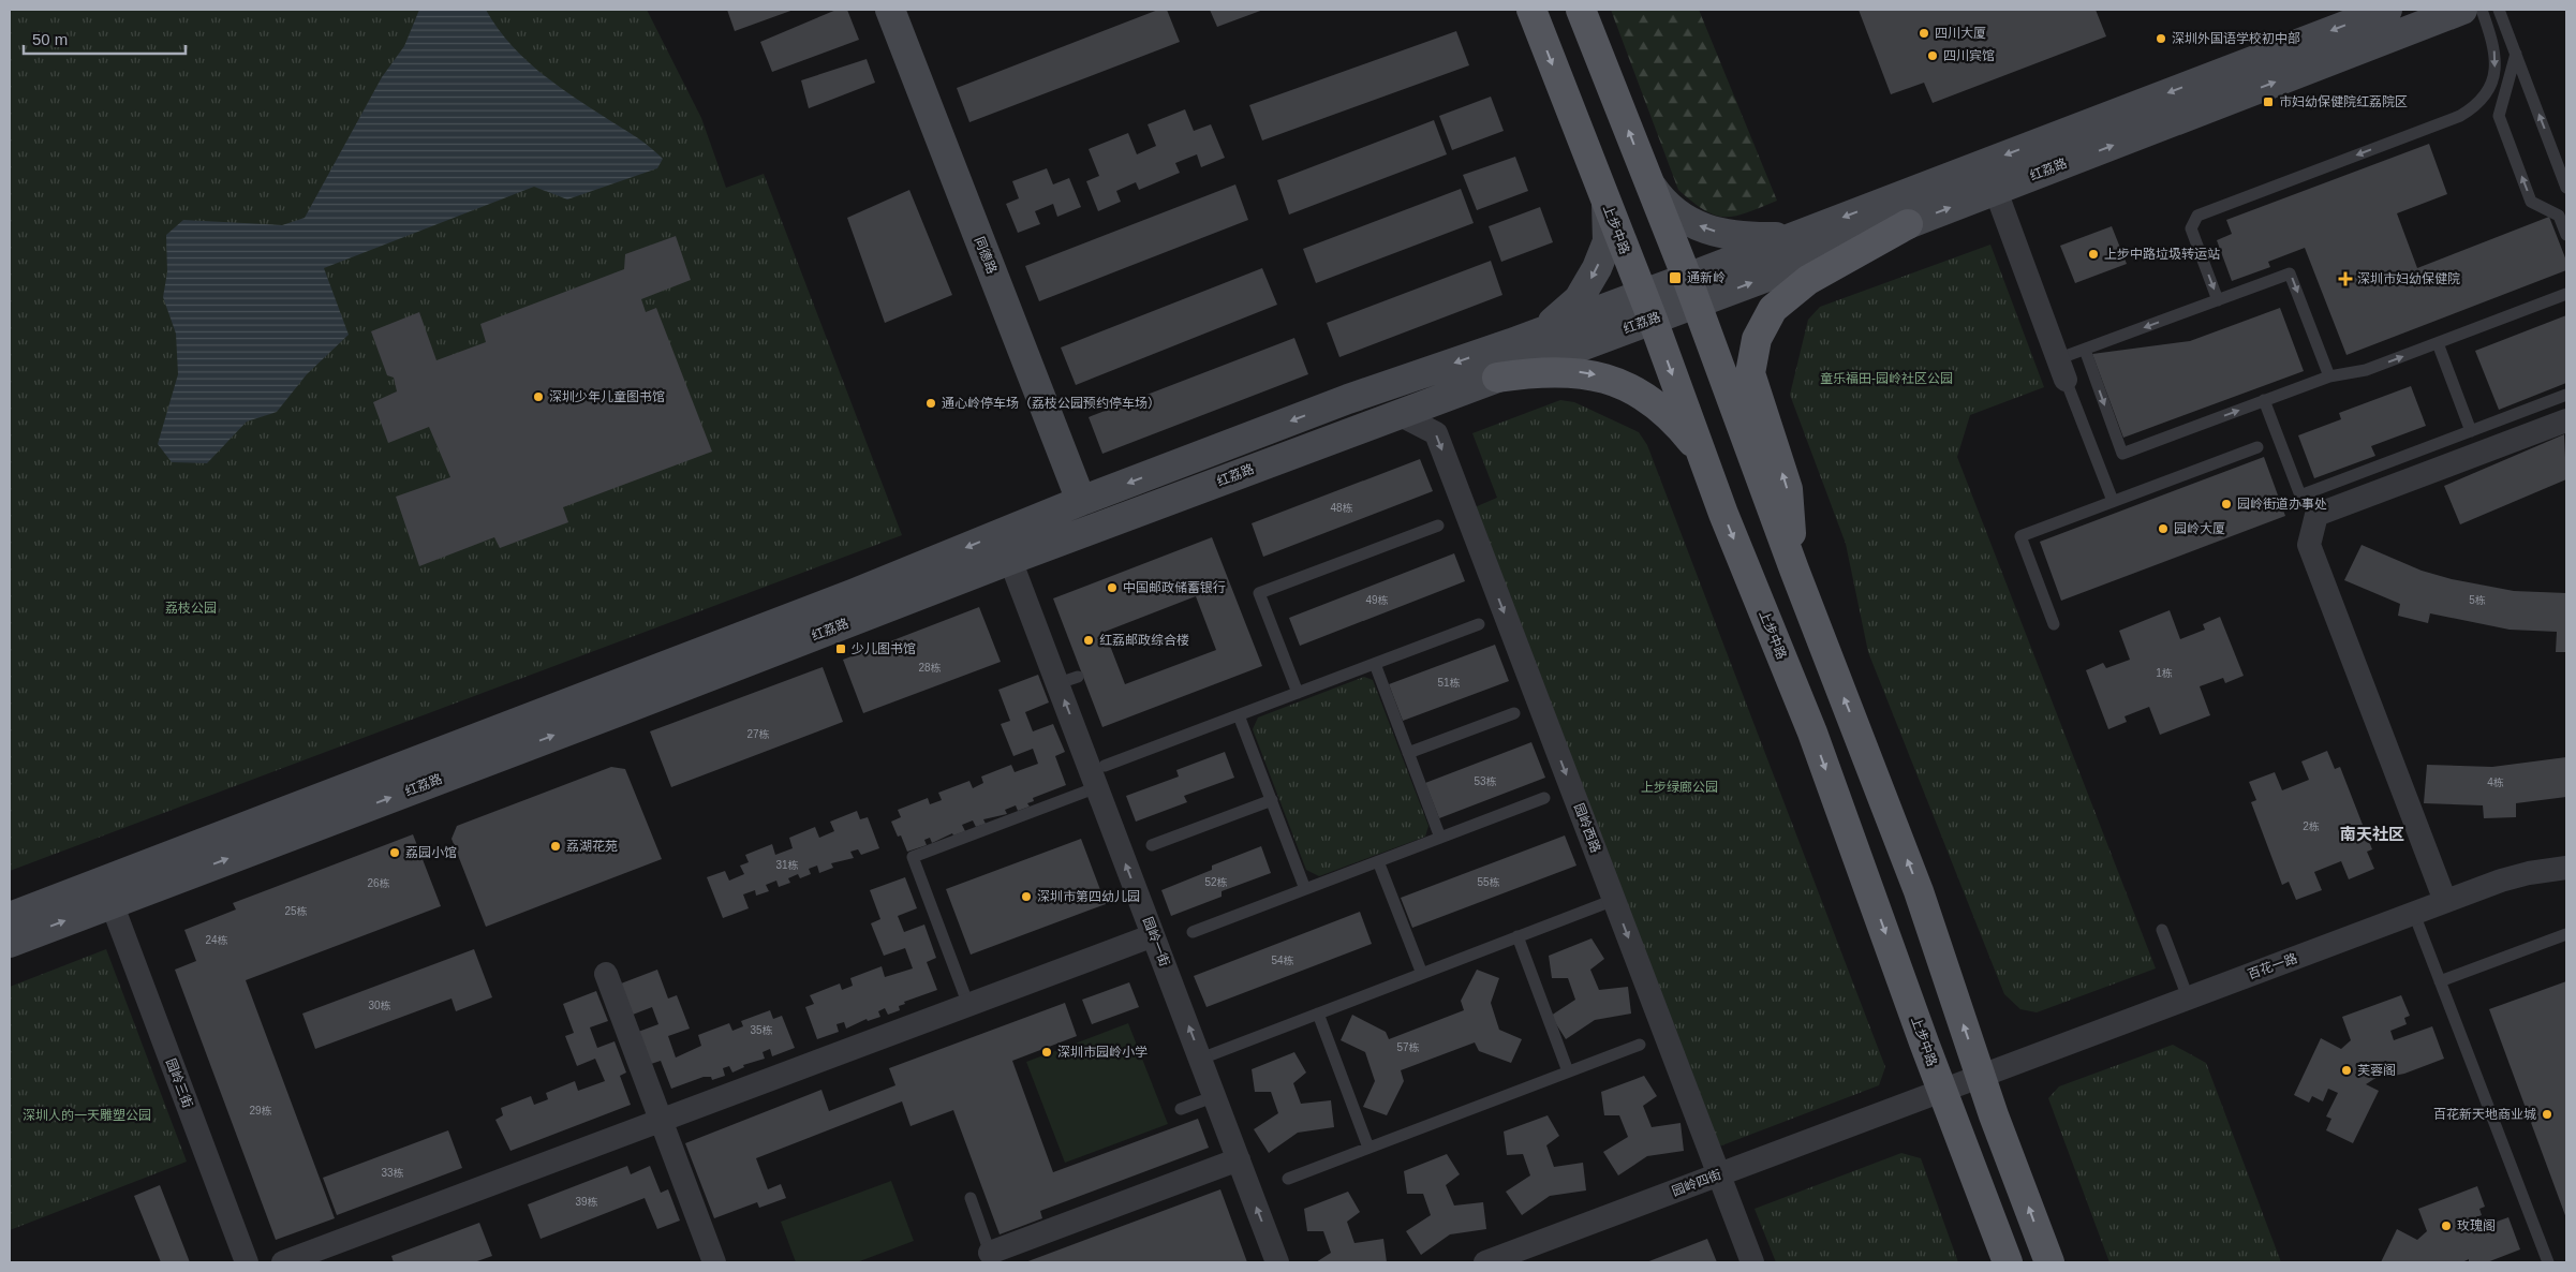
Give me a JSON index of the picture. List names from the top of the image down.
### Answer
{
  "streets": {
    "main road": ["红荔路", "上步中路", "同德路"],
    "street": [
      "园岭西路",
      "园岭一街",
      "百花一路",
      "园岭三街",
      "园岭四街"
    ]
  },
  "crossings": [
    ["红荔路", "上步中路"],
    ["红荔路", "同德路"],
    ["红荔路", "园岭西路"],
    ["红荔路", "园岭一街"],
    ["红荔路", "园岭三街"],
    ["上步中路", "百花一路"],
    ["上步中路", "园岭四街"],
    ["园岭西路", "园岭四街"],
    ["百花一路", "园岭四街"]
  ],
  "one_way": ["园岭西路", "园岭一街"],
  "districts": ["南天社区"],
  "parks": [
    "童乐福田-园岭社区公园",
    "荔枝公园",
    "上步绿廊公园",
    "深圳人的一天雕塑公园"
  ],
  "places": {
    "other": [
      "四川大厦",
      "深圳外国语学校初中部",
      "四川宾馆",
      "上步中路垃圾转运站",
      "深圳少年儿童图书馆",
      "通心岭停车场（荔枝公园预约停车场）",
      "园岭街道办事处",
      "园岭大厦",
      "中国邮政储蓄银行",
      "红荔邮政综合楼",
      "荔湖花苑",
      "荔园小馆",
      "深圳市第四幼儿园",
      "深圳市园岭小学",
      "芙蓉阁",
      "百花新天地商业城",
      "玫瑰阁"
    ],
    "transit": ["市妇幼保健院红荔院区", "通新岭", "少儿图书馆"],
    "health": ["深圳市妇幼保健院"]
  },
  "house_numbers": [
    "48栋",
    "49栋",
    "5栋",
    "28栋",
    "1栋",
    "51栋",
    "27栋",
    "53栋",
    "4栋",
    "2栋",
    "31栋",
    "52栋",
    "55栋",
    "26栋",
    "25栋",
    "24栋",
    "54栋",
    "30栋",
    "35栋",
    "57栋",
    "29栋",
    "33栋",
    "39栋"
  ],
  "scale_bar": "50 m"
}
